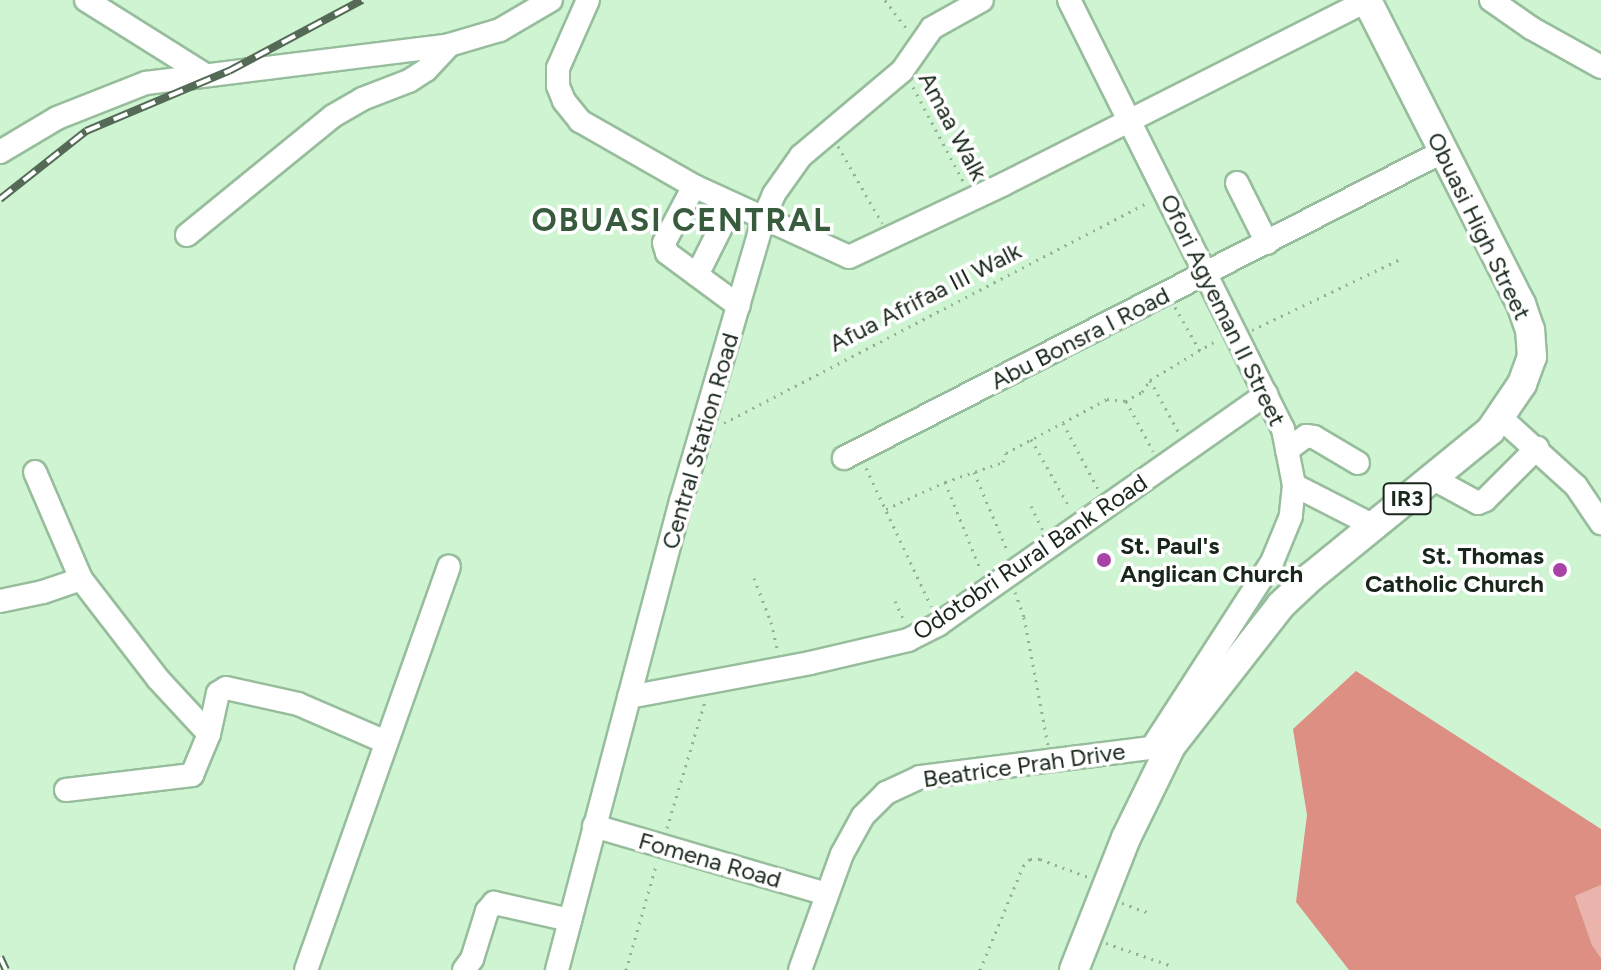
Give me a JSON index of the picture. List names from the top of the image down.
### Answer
{
  "streets": {
    "main road": ["Obuasi High Street", "IR3"],
    "street": [
      "Ofori Agyeman II Street",
      "Abu Bonsra I Road",
      "Central Station Road",
      "Odotobri Rural Bank Road",
      "Beatrice Prah Drive",
      "Fomena Road"
    ],
    "path": ["Amaa Walk", "Afua Afrifaa III Walk"]
  },
  "crossings": [
    ["Amaa Walk", "Central Station Road"],
    ["Obuasi High Street", "Ofori Agyeman II Street"],
    ["Obuasi High Street", "Abu Bonsra I Road"],
    ["Obuasi High Street", "Beatrice Prah Drive"],
    ["Afua Afrifaa III Walk", "Ofori Agyeman II Street"],
    ["Afua Afrifaa III Walk", "Central Station Road"],
    ["Ofori Agyeman II Street", "Abu Bonsra I Road"],
    ["Ofori Agyeman II Street", "Odotobri Rural Bank Road"],
    ["Ofori Agyeman II Street", "Beatrice Prah Drive"],
    ["Central Station Road", "Odotobri Rural Bank Road"],
    ["Central Station Road", "Fomena Road"],
    ["Beatrice Prah Drive", "Fomena Road"]
  ],
  "districts": ["OBUASI CENTRAL"],
  "places": ["St. Paul's Anglican Church", "St. Thomas Catholic Church"]
}
